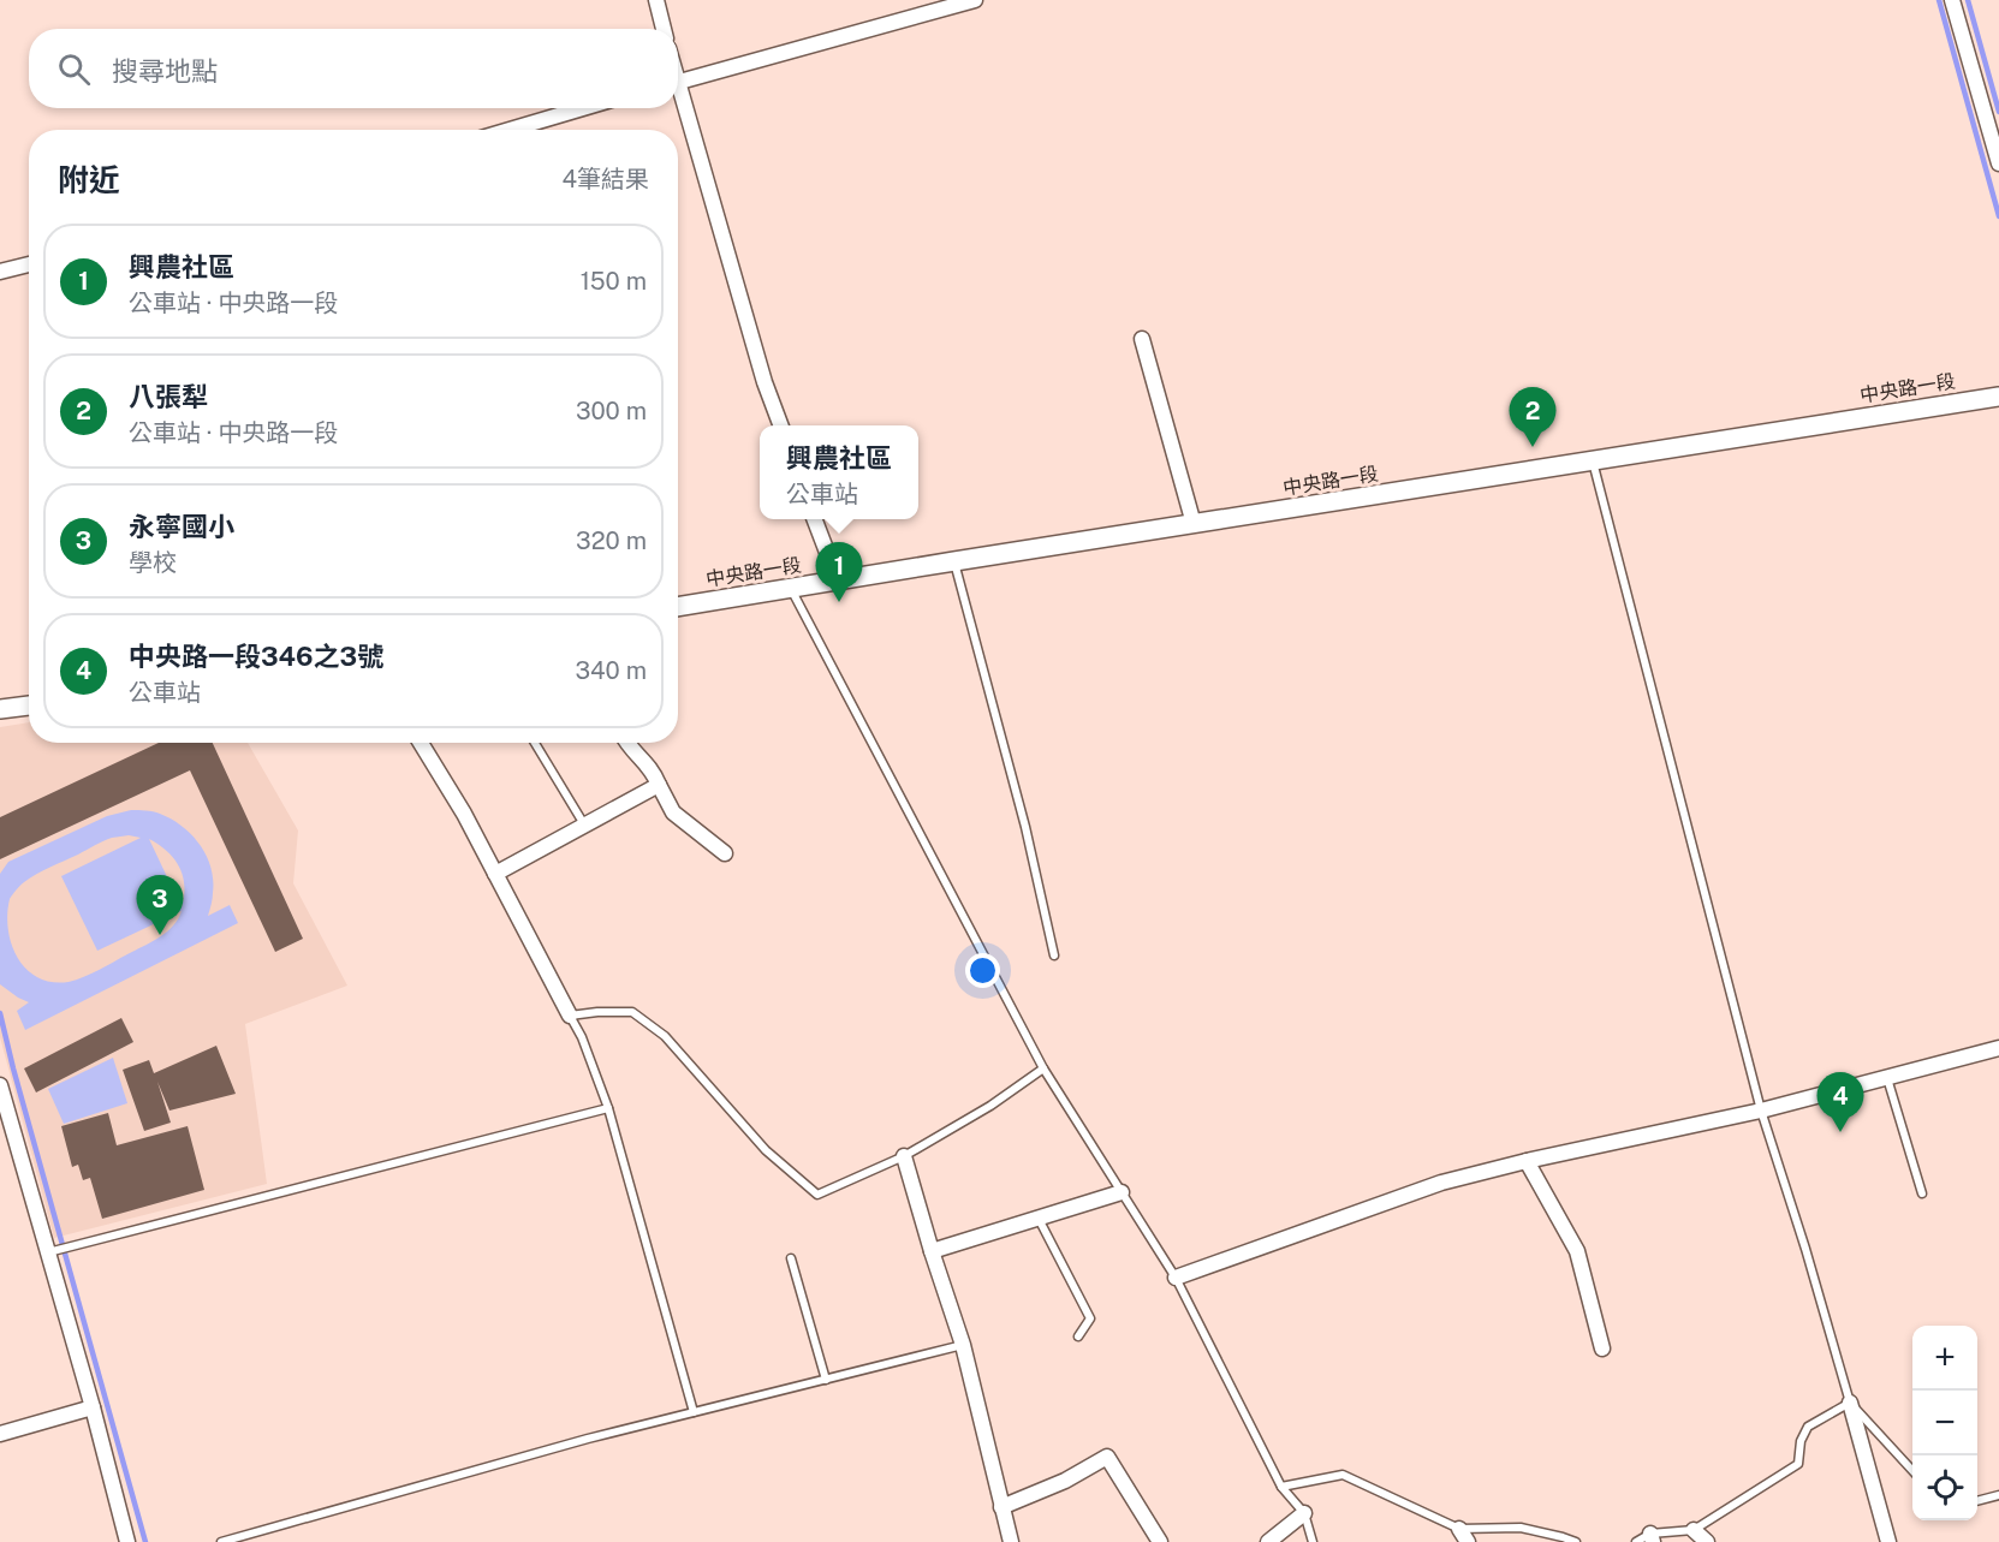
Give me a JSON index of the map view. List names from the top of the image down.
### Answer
{
  "streets": {
    "street": ["中央路一段"]
  },
  "page": {
    "search": "搜尋地點",
    "heading": ["附近", "4筆結果"],
    "list": [
      {
        "mark": "1",
        "name": "興農社區",
        "note": "公車站 · 中央路一段",
        "value": "150 m"
      },
      {
        "mark": "2",
        "name": "八張犁",
        "note": "公車站 · 中央路一段",
        "value": "300 m"
      },
      {
        "mark": "3",
        "name": "永寧國小",
        "note": "學校",
        "value": "320 m"
      },
      {
        "mark": "4",
        "name": "中央路一段346之3號",
        "note": "公車站",
        "value": "340 m"
      }
    ],
    "pins": [
      "2",
      "1",
      "3",
      "4"
    ],
    "popup": ["興農社區", "公車站"],
    "map_buttons": ["+", "−"]
  }
}
